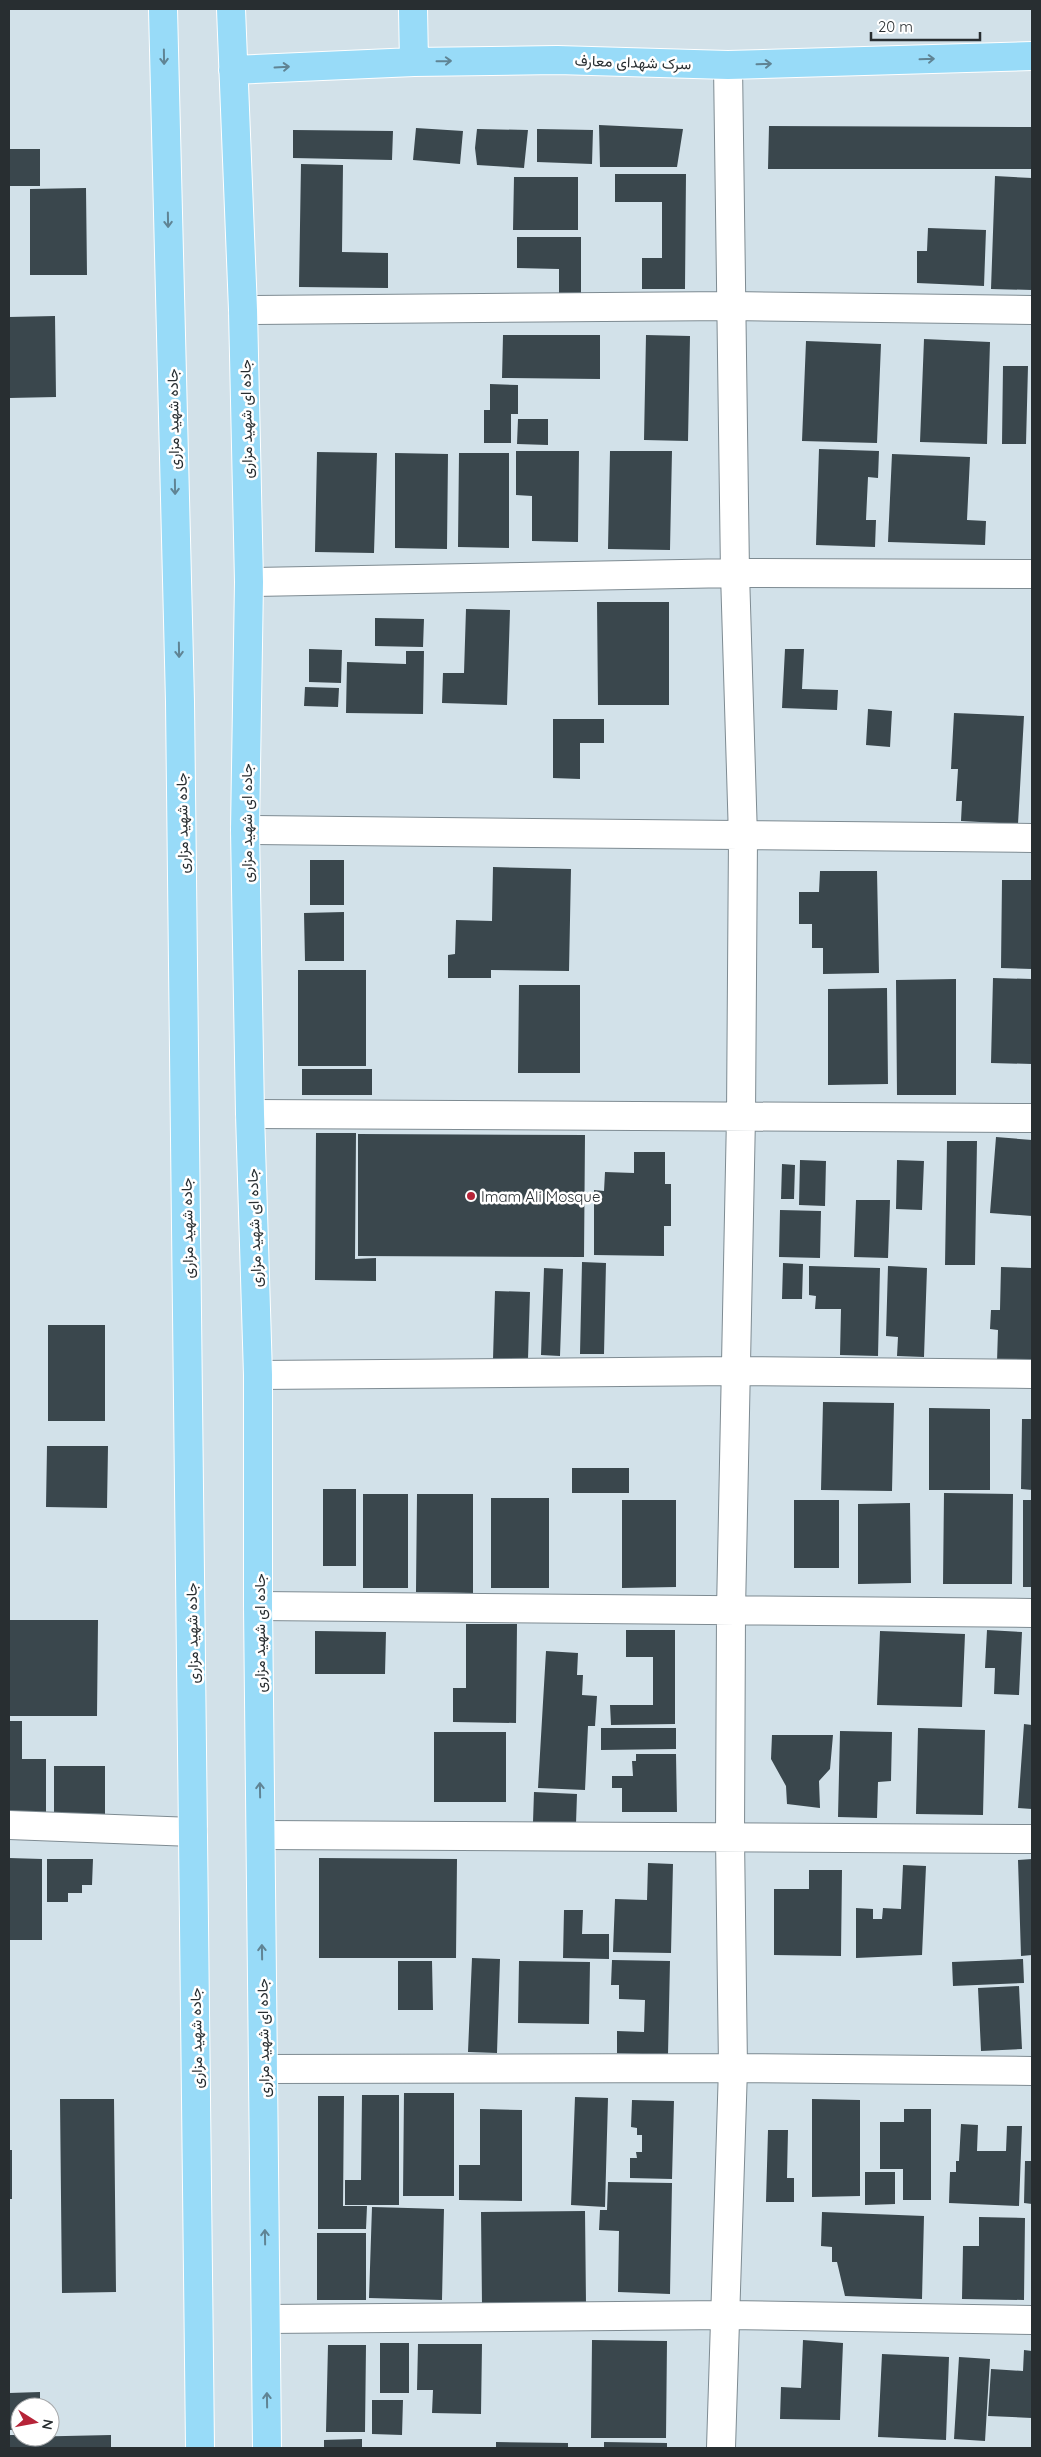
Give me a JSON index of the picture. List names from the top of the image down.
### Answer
{
  "streets": {
    "main road": ["سرک شهدای معارف", "جاده شهید مزاری", "جاده ای شهید مزاری"]
  },
  "crossings": [
    ["سرک شهدای معارف", "جاده ای شهید مزاری"]
  ],
  "one_way": ["سرک شهدای معارف", "جاده شهید مزاری"],
  "places": ["Imam Ali Mosque"],
  "scale_bar": "20 m",
  "north": "right"
}
